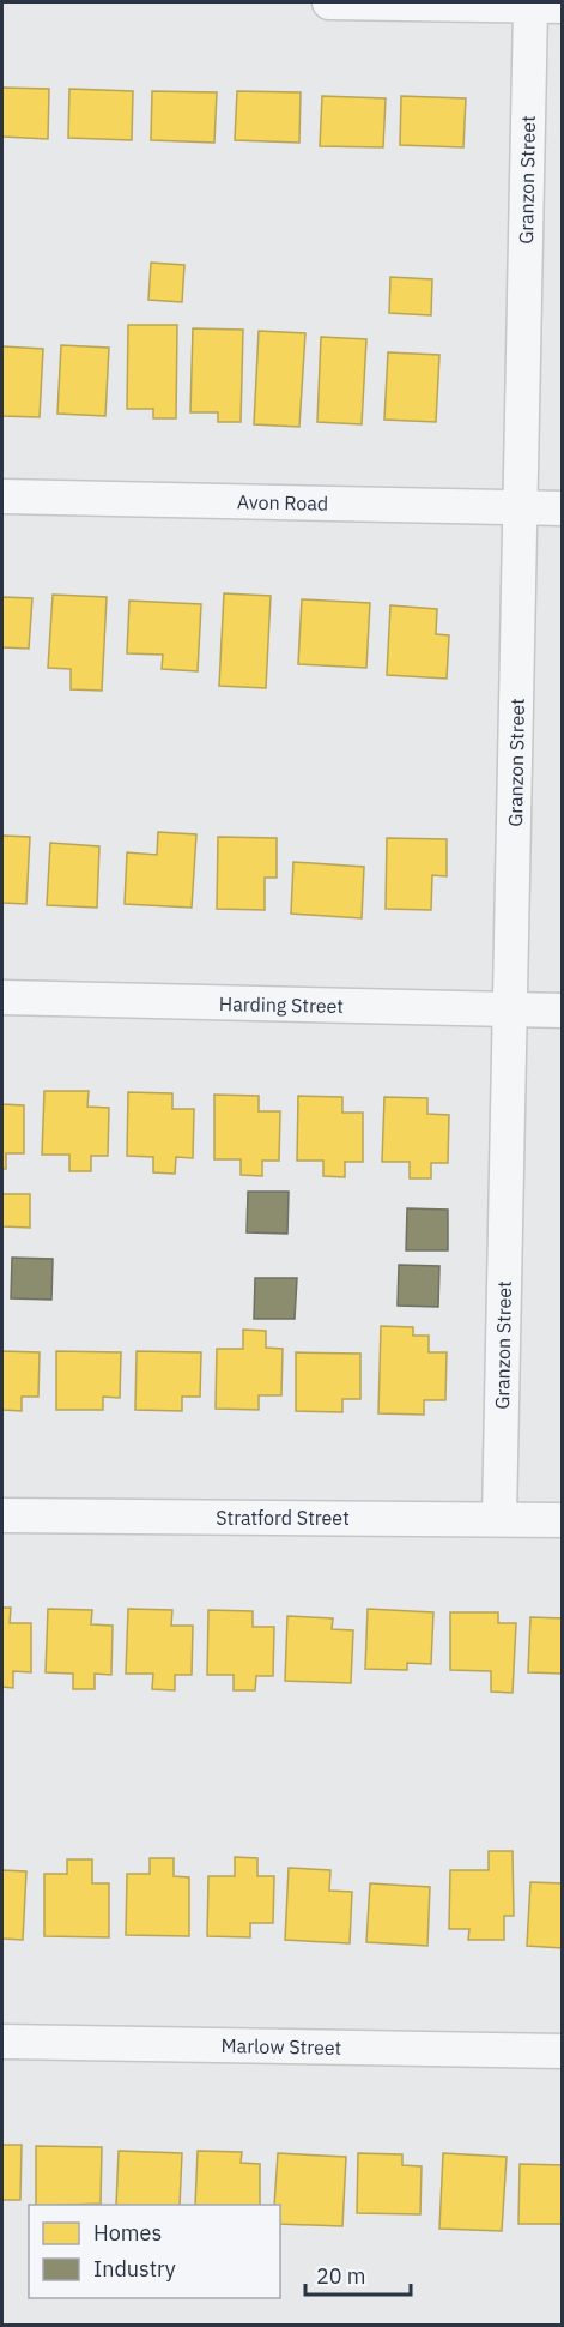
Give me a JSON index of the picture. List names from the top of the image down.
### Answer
{
  "streets": {
    "street": [
      "Granzon Street",
      "Avon Road",
      "Harding Street",
      "Stratford Street",
      "Marlow Street"
    ]
  },
  "crossings": [
    ["Granzon Street", "Avon Road"],
    ["Granzon Street", "Harding Street"],
    ["Granzon Street", "Stratford Street"]
  ],
  "legend": ["Homes", "Industry"],
  "scale_bar": "20 m"
}
